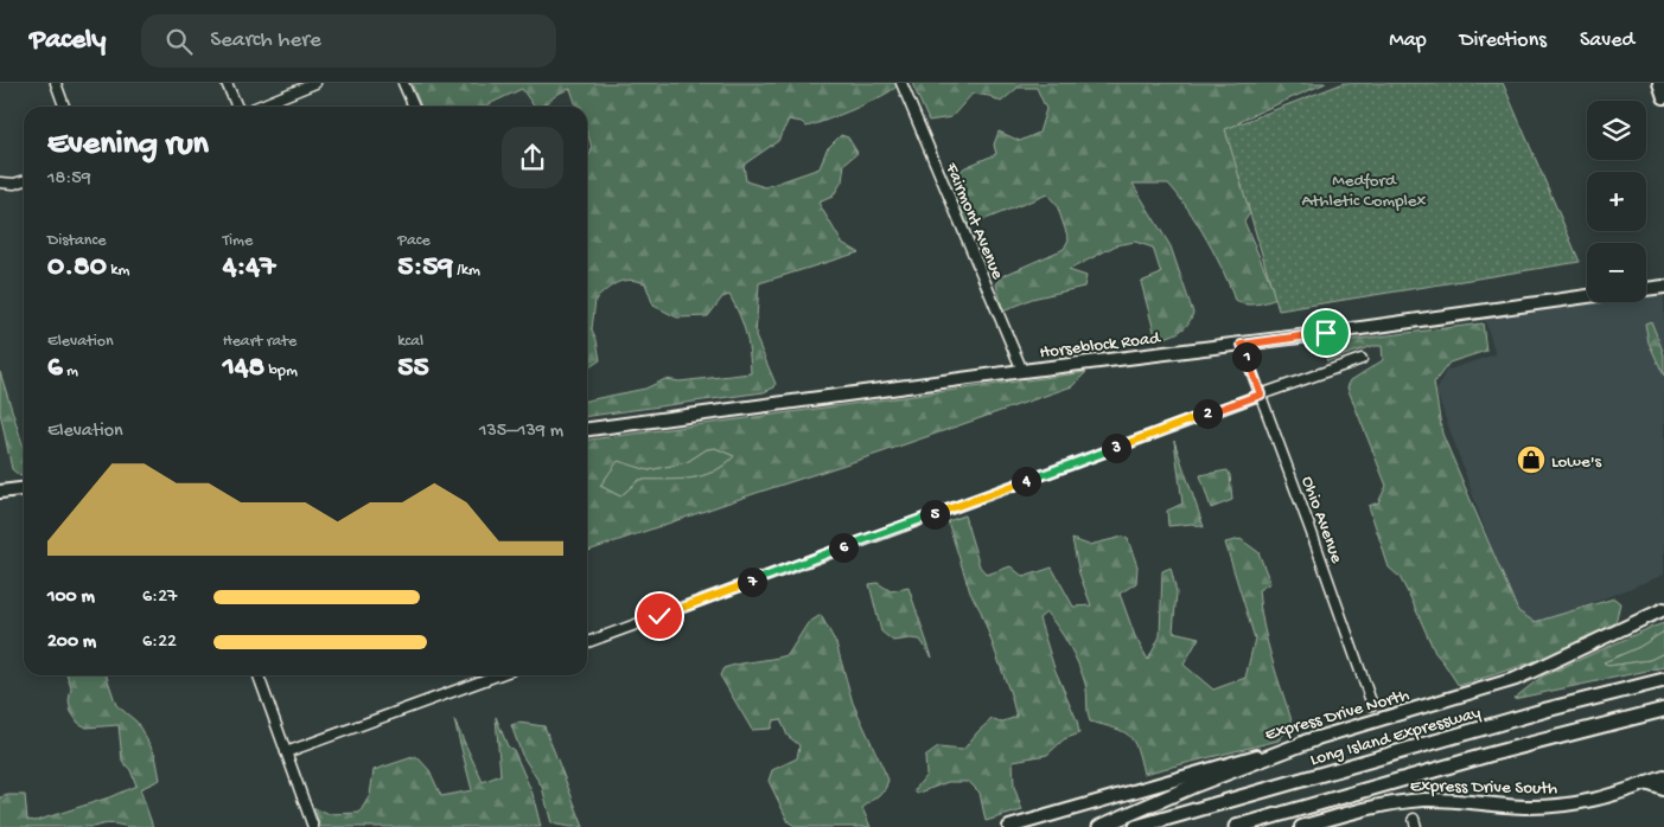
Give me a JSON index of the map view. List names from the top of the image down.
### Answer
{
  "streets": {
    "highway": ["Long Island Expressway"],
    "main road": ["Horseblock Road", "Express Drive North", "Express Drive South"],
    "street": ["Fairmont Avenue", "Ohio Avenue"]
  },
  "crossings": [
    ["Fairmont Avenue", "Horseblock Road"],
    ["Horseblock Road", "Ohio Avenue"]
  ],
  "parks": ["Medford Athletic Complex"],
  "places": {
    "shop": ["Lowe's"]
  },
  "page": {
    "header": "Pacely",
    "search": "Search here",
    "nav": ["Map", "Directions", "Saved"],
    "map_buttons": ["+", "−"],
    "heading": ["Evening run", "18:59"],
    "stats": [
      ["Distance", "0.80 km"],
      ["Time", "4:47"],
      ["Pace", "5:59 /km"],
      ["Elevation", "6 m"],
      ["Heart rate", "148 bpm"],
      ["kcal", "55"]
    ],
    "pins": [
      "1",
      "2",
      "3",
      "4",
      "5",
      "6",
      "7"
    ],
    "chart": ["Elevation", "135–139 m"],
    "list": [
      {
        "name": "100 m",
        "note": "6:27"
      },
      {
        "name": "200 m",
        "note": "6:22"
      }
    ]
  }
}
